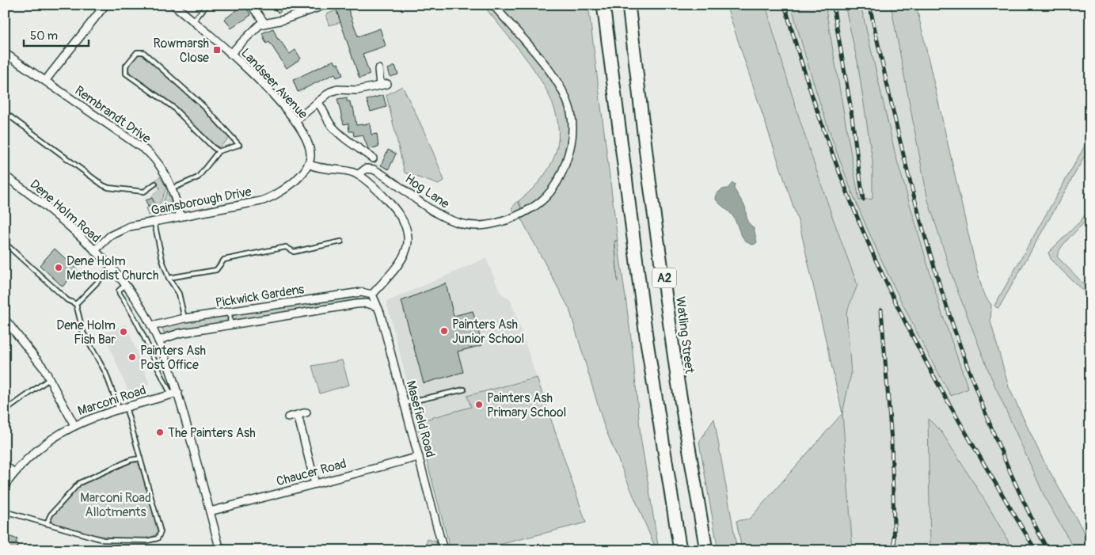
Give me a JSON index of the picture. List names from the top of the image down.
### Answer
{
  "streets": {
    "highway": ["A2", "Watling Street"],
    "street": [
      "Landseer Avenue",
      "Rembrandt Drive",
      "Hog Lane",
      "Gainsborough Drive",
      "Dene Holm Road",
      "Pickwick Gardens",
      "Marconi Road",
      "Masefield Road",
      "Chaucer Road"
    ]
  },
  "crossings": [
    ["Landseer Avenue", "Gainsborough Drive"],
    ["Rembrandt Drive", "Gainsborough Drive"],
    ["Gainsborough Drive", "Dene Holm Road"],
    ["Dene Holm Road", "Pickwick Gardens"],
    ["Dene Holm Road", "Marconi Road"],
    ["Dene Holm Road", "Chaucer Road"],
    ["Pickwick Gardens", "Masefield Road"],
    ["Masefield Road", "Chaucer Road"]
  ],
  "parks": ["Marconi Road Allotments"],
  "places": {
    "transit": ["Rowmarsh Close"],
    "other": [
      "Dene Holm Methodist Church",
      "Painters Ash Junior School",
      "Dene Holm Fish Bar",
      "Painters Ash Post Office",
      "Painters Ash Primary School",
      "The Painters Ash"
    ]
  },
  "scale_bar": "50 m"
}
